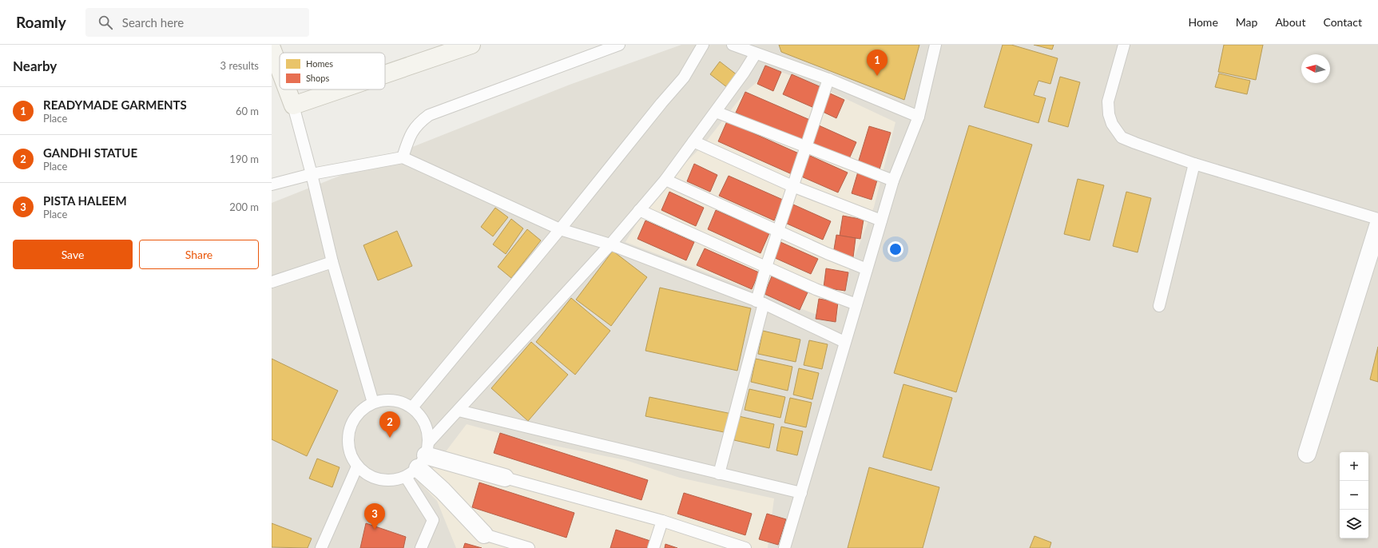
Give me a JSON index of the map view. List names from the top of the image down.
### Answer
{
  "legend": ["Homes", "Shops"],
  "north": "left",
  "page": {
    "header": "Roamly",
    "search": "Search here",
    "nav": [
      "Home",
      "Map",
      "About",
      "Contact"
    ],
    "heading": ["Nearby", "3 results"],
    "pins": ["1", "2", "3"],
    "list": [
      {
        "mark": "1",
        "name": "READYMADE GARMENTS",
        "note": "Place",
        "value": "60 m"
      },
      {
        "mark": "2",
        "name": "GANDHI STATUE",
        "note": "Place",
        "value": "190 m"
      },
      {
        "mark": "3",
        "name": "PISTA HALEEM",
        "note": "Place",
        "value": "200 m"
      }
    ],
    "buttons": ["Save", "Share"],
    "map_buttons": ["+", "−"]
  }
}
